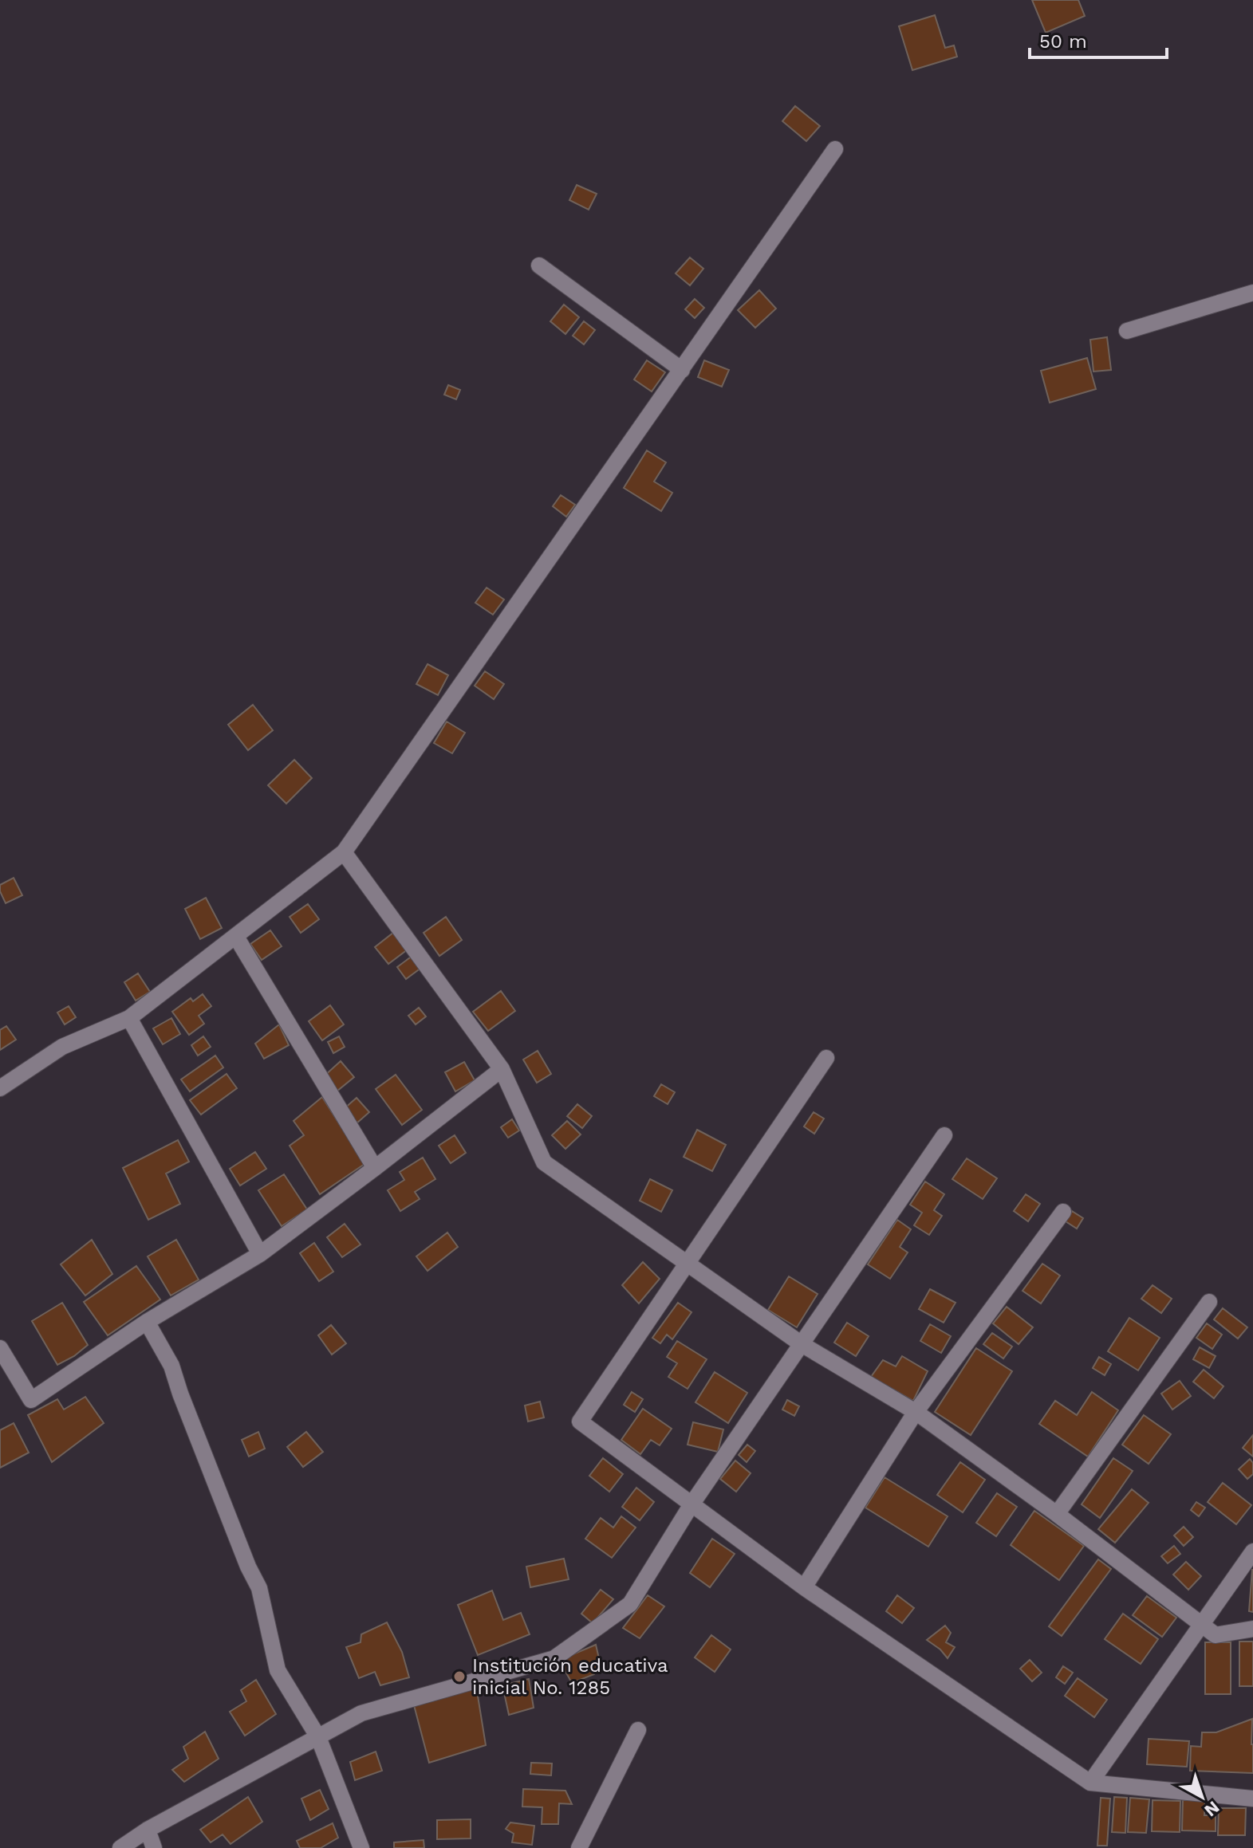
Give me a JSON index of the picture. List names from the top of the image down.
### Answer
{
  "places": ["Institución educativa inicial No. 1285"],
  "scale_bar": "50 m",
  "north": "bottom right"
}
